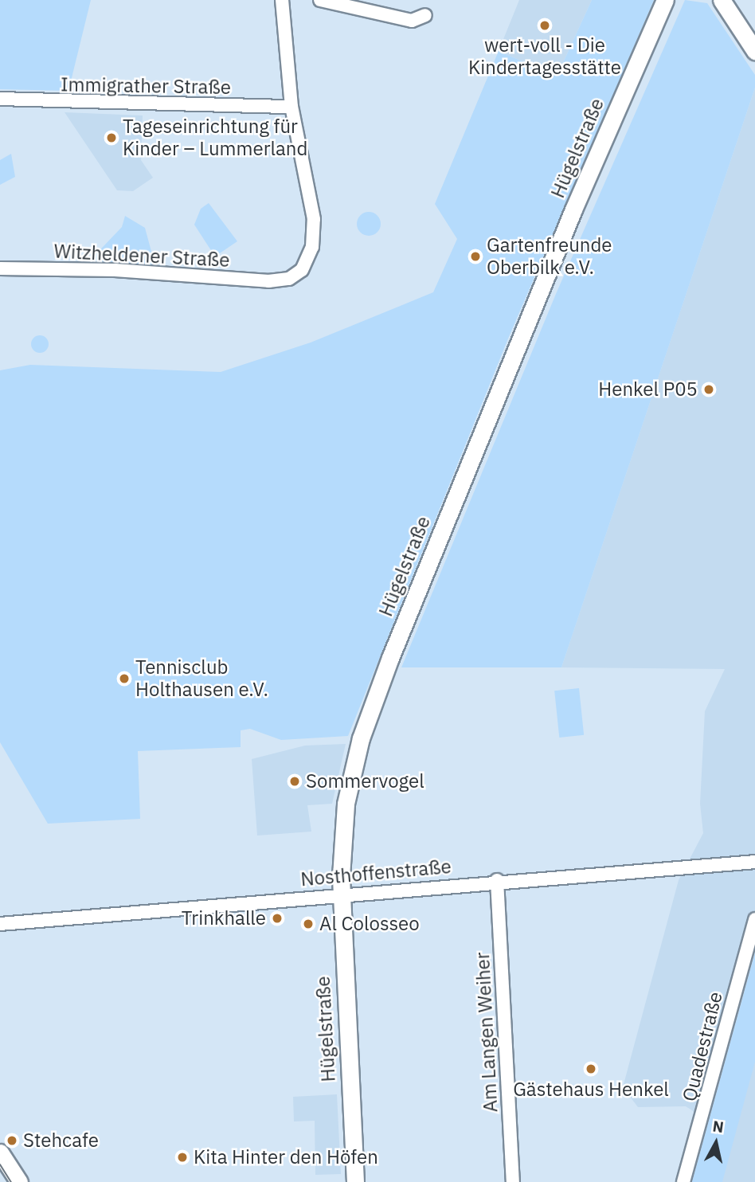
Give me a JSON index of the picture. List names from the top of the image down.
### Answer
{
  "streets": {
    "street": [
      "Immigrather Straße",
      "Hügelstraße",
      "Witzheldener Straße",
      "Nosthoffenstraße",
      "Am Langen Weiher",
      "Quadestraße"
    ]
  },
  "crossings": [
    ["Immigrather Straße", "Witzheldener Straße"],
    ["Hügelstraße", "Nosthoffenstraße"],
    ["Nosthoffenstraße", "Am Langen Weiher"]
  ],
  "places": [
    "wert-voll - Die Kindertagesstätte",
    "Tageseinrichtung für Kinder – Lummerland",
    "Gartenfreunde Oberbilk e.V.",
    "Henkel P05",
    "Tennisclub Holthausen e.V.",
    "Sommervogel",
    "Trinkhalle",
    "Al Colosseo",
    "Gästehaus Henkel",
    "Stehcafe",
    "Kita Hinter den Höfen"
  ],
  "north": "top"
}
